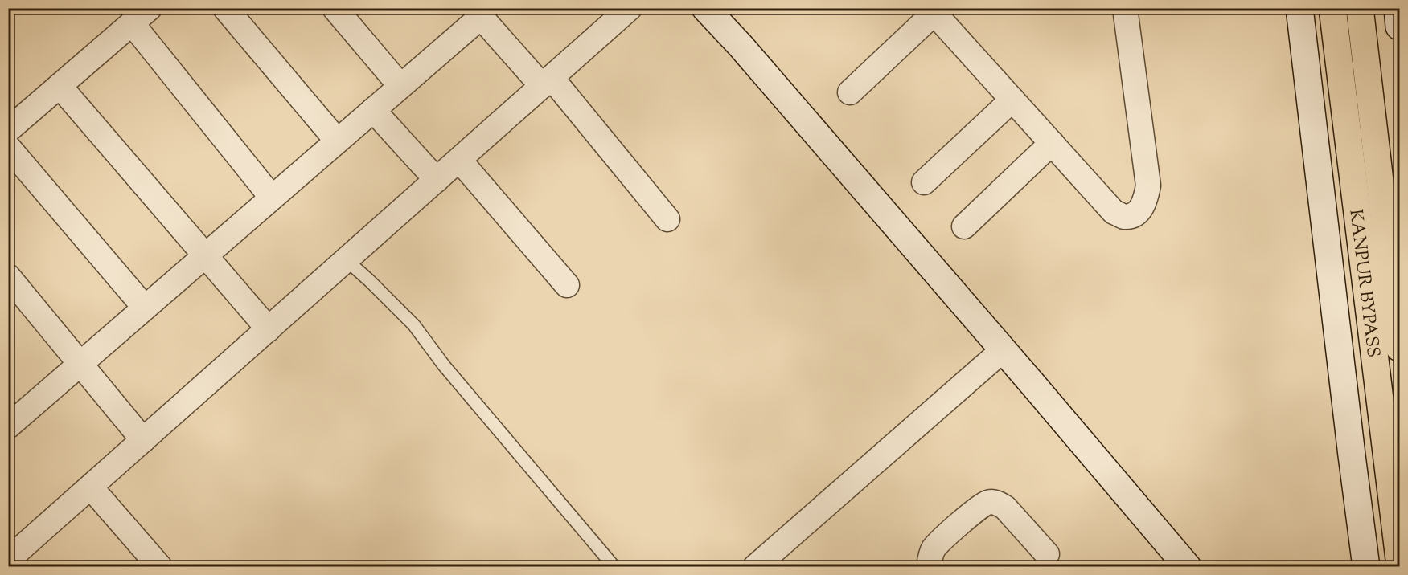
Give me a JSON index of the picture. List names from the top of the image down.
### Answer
{
  "streets": {
    "highway": ["KANPUR BYPASS"]
  }
}
